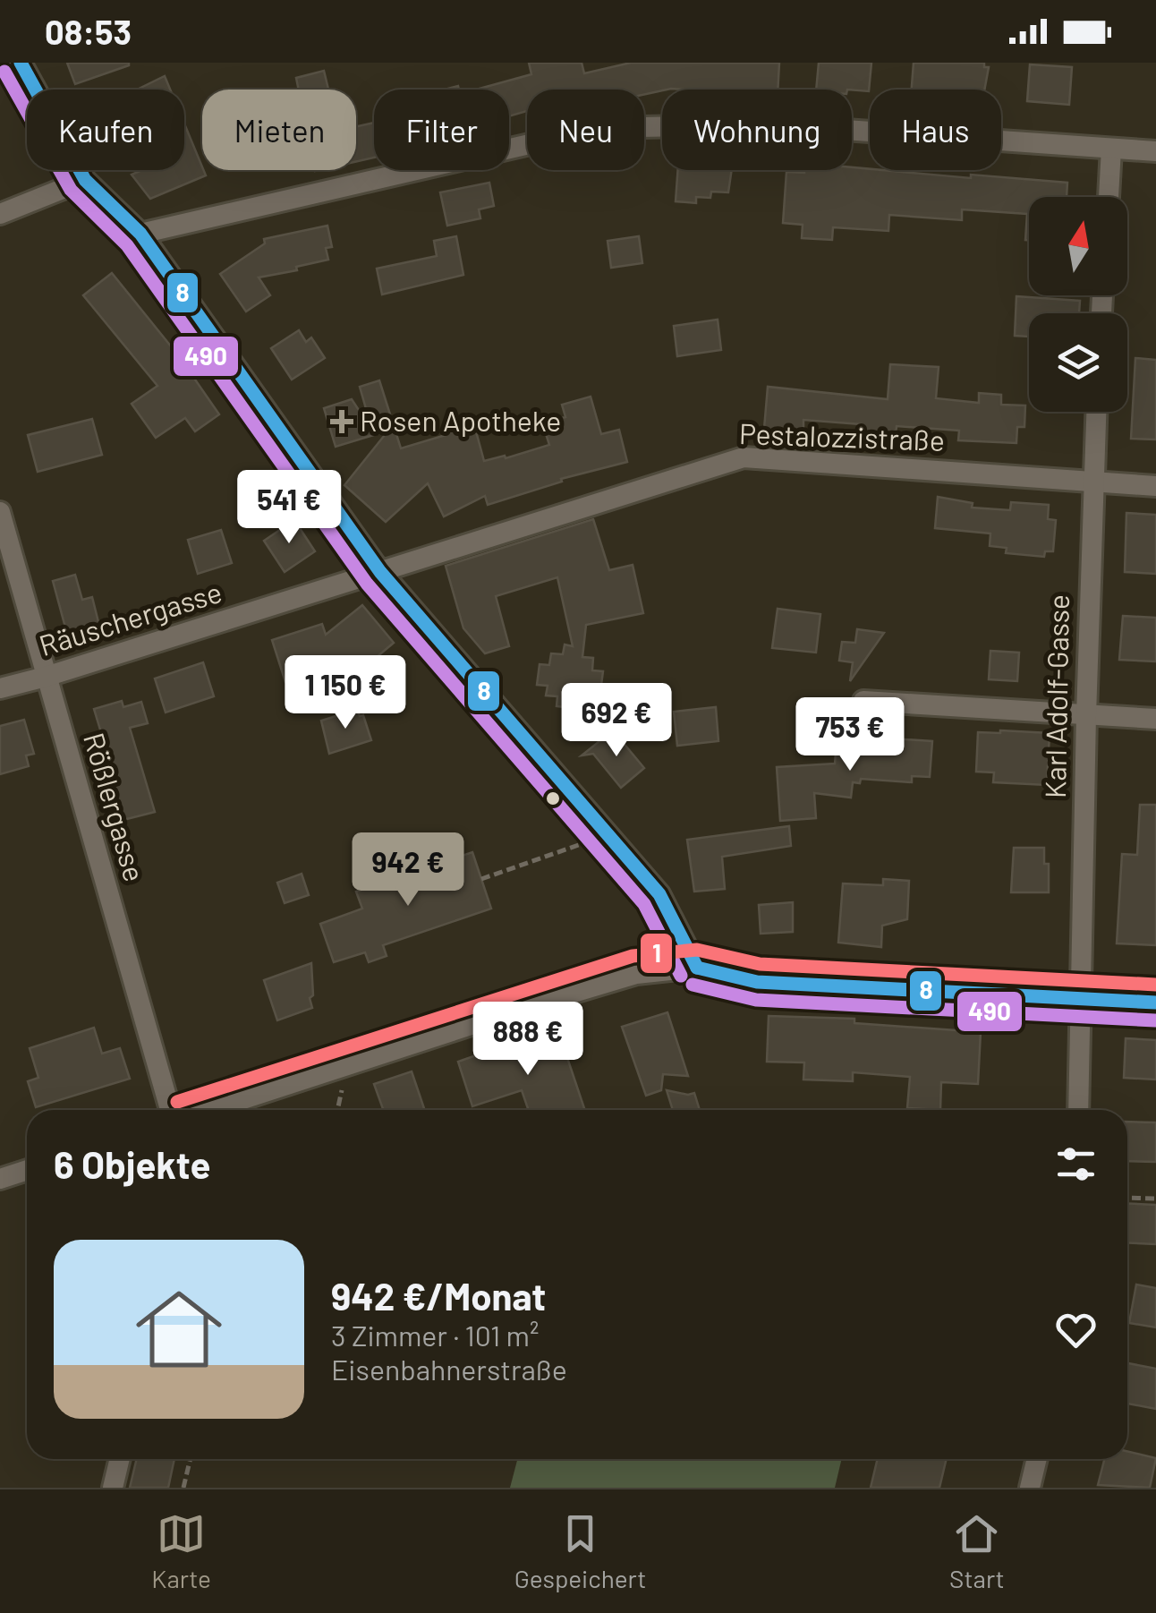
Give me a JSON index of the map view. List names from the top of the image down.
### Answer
{
  "streets": {
    "street": [
      "Pestalozzistraße",
      "Räuschergasse",
      "Karl Adolf-Gasse",
      "Rößlergasse"
    ]
  },
  "crossings": [
    ["Pestalozzistraße", "Räuschergasse"],
    ["Pestalozzistraße", "Karl Adolf-Gasse"],
    ["Räuschergasse", "Rößlergasse"]
  ],
  "places": {
    "health": ["Rosen Apotheke"]
  },
  "lines": ["transit line 8", "transit line 490", "transit line 1"],
  "north": "top",
  "page": {
    "status": "08:53",
    "chip": [
      "Kaufen",
      "Mieten",
      "Filter",
      "Neu",
      "Wohnung",
      "Haus"
    ],
    "price": [
      "541 €",
      "1 150 €",
      "692 €",
      "753 €",
      "942 €",
      "888 €"
    ],
    "heading": "6 Objekte",
    "list": [
      {
        "name": "942 €/Monat",
        "note": "3 Zimmer · 101 m² · Eisenbahnerstraße"
      }
    ],
    "tabs": ["Karte", "Gespeichert", "Start"]
  }
}
